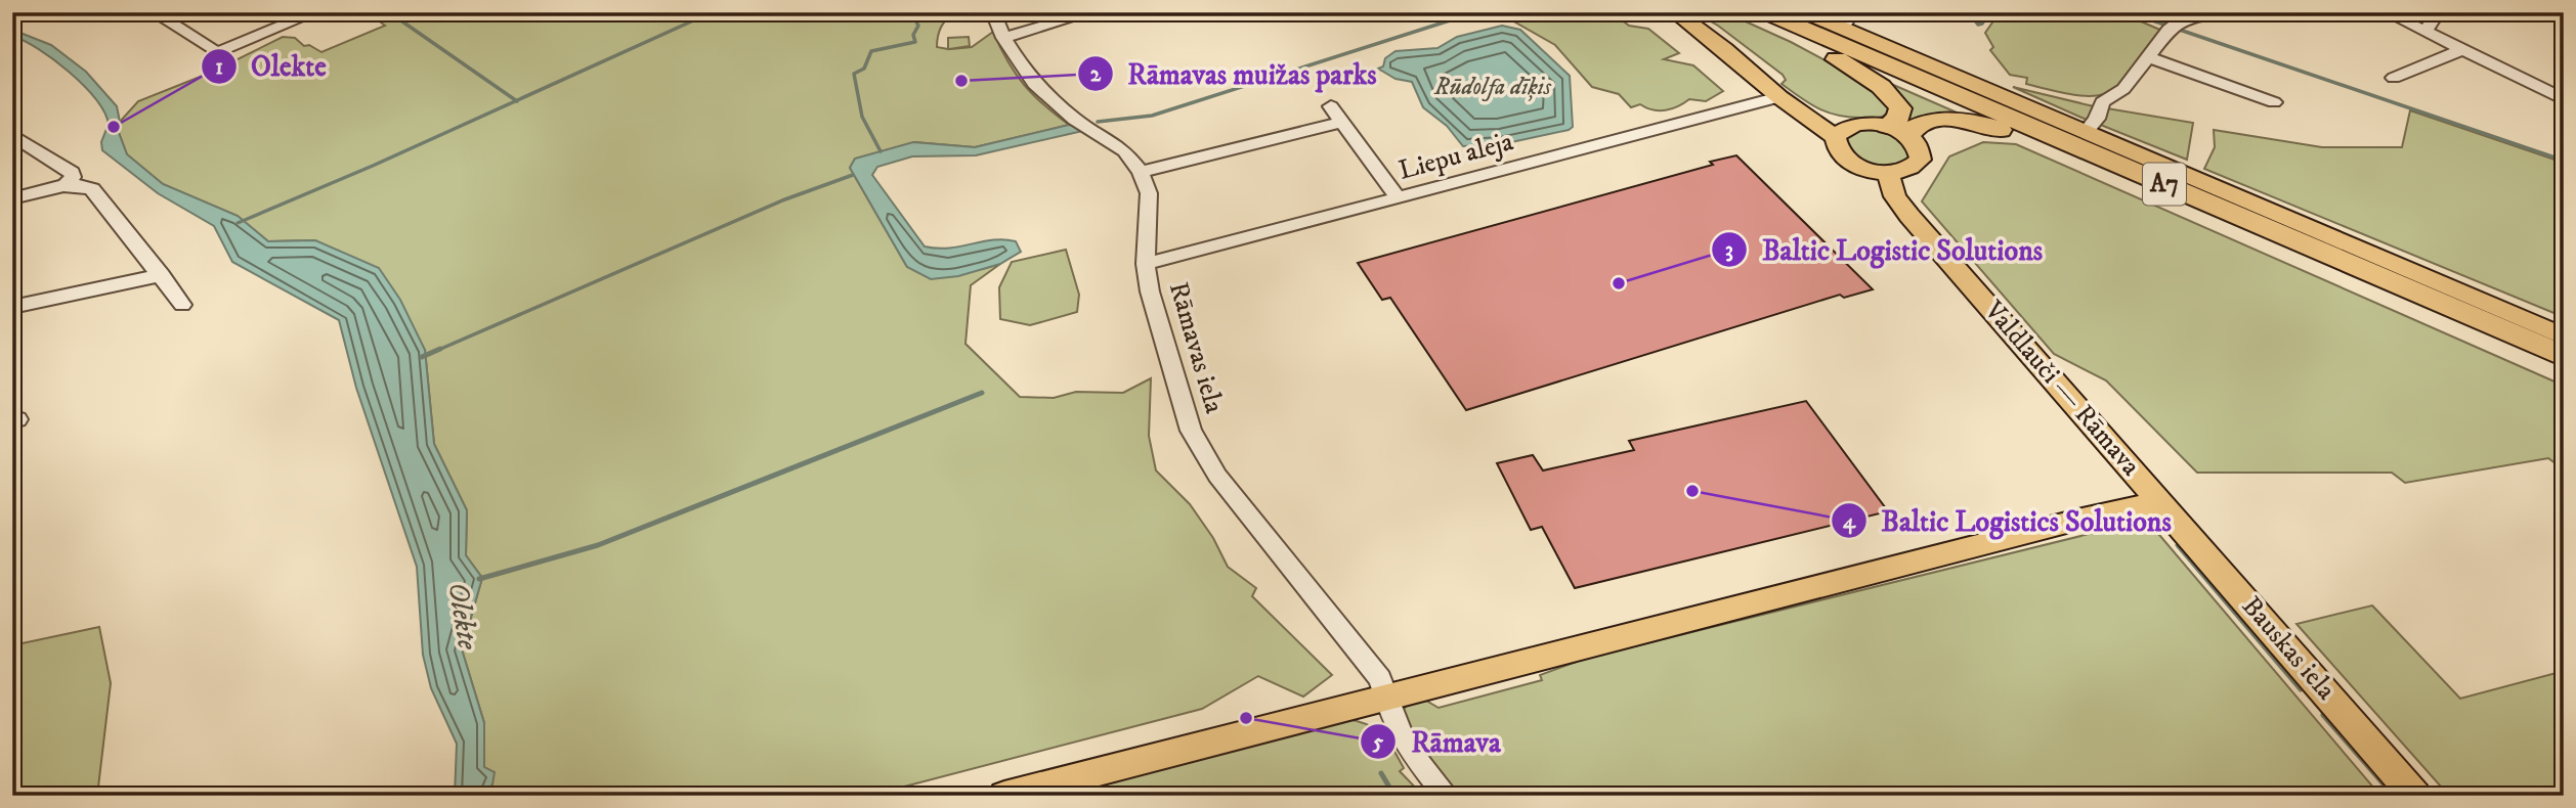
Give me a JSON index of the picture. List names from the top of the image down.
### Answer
{
  "streets": {
    "highway": ["A7"],
    "main road": ["Valdlauči — Rāmava", "Bauskas iela"],
    "street": ["Liepu aleja", "Rāmavas iela"]
  },
  "crossings": [
    ["Liepu aleja", "Rāmavas iela"],
    ["Valdlauči — Rāmava", "Bauskas iela"]
  ],
  "water": ["Rūdolfa dīķis", "Olekte"],
  "places": [
    "Rāmavas muižas parks",
    "Olekte",
    "Baltic Logistic Solutions",
    "Baltic Logistics Solutions",
    "Rāmava"
  ]
}
